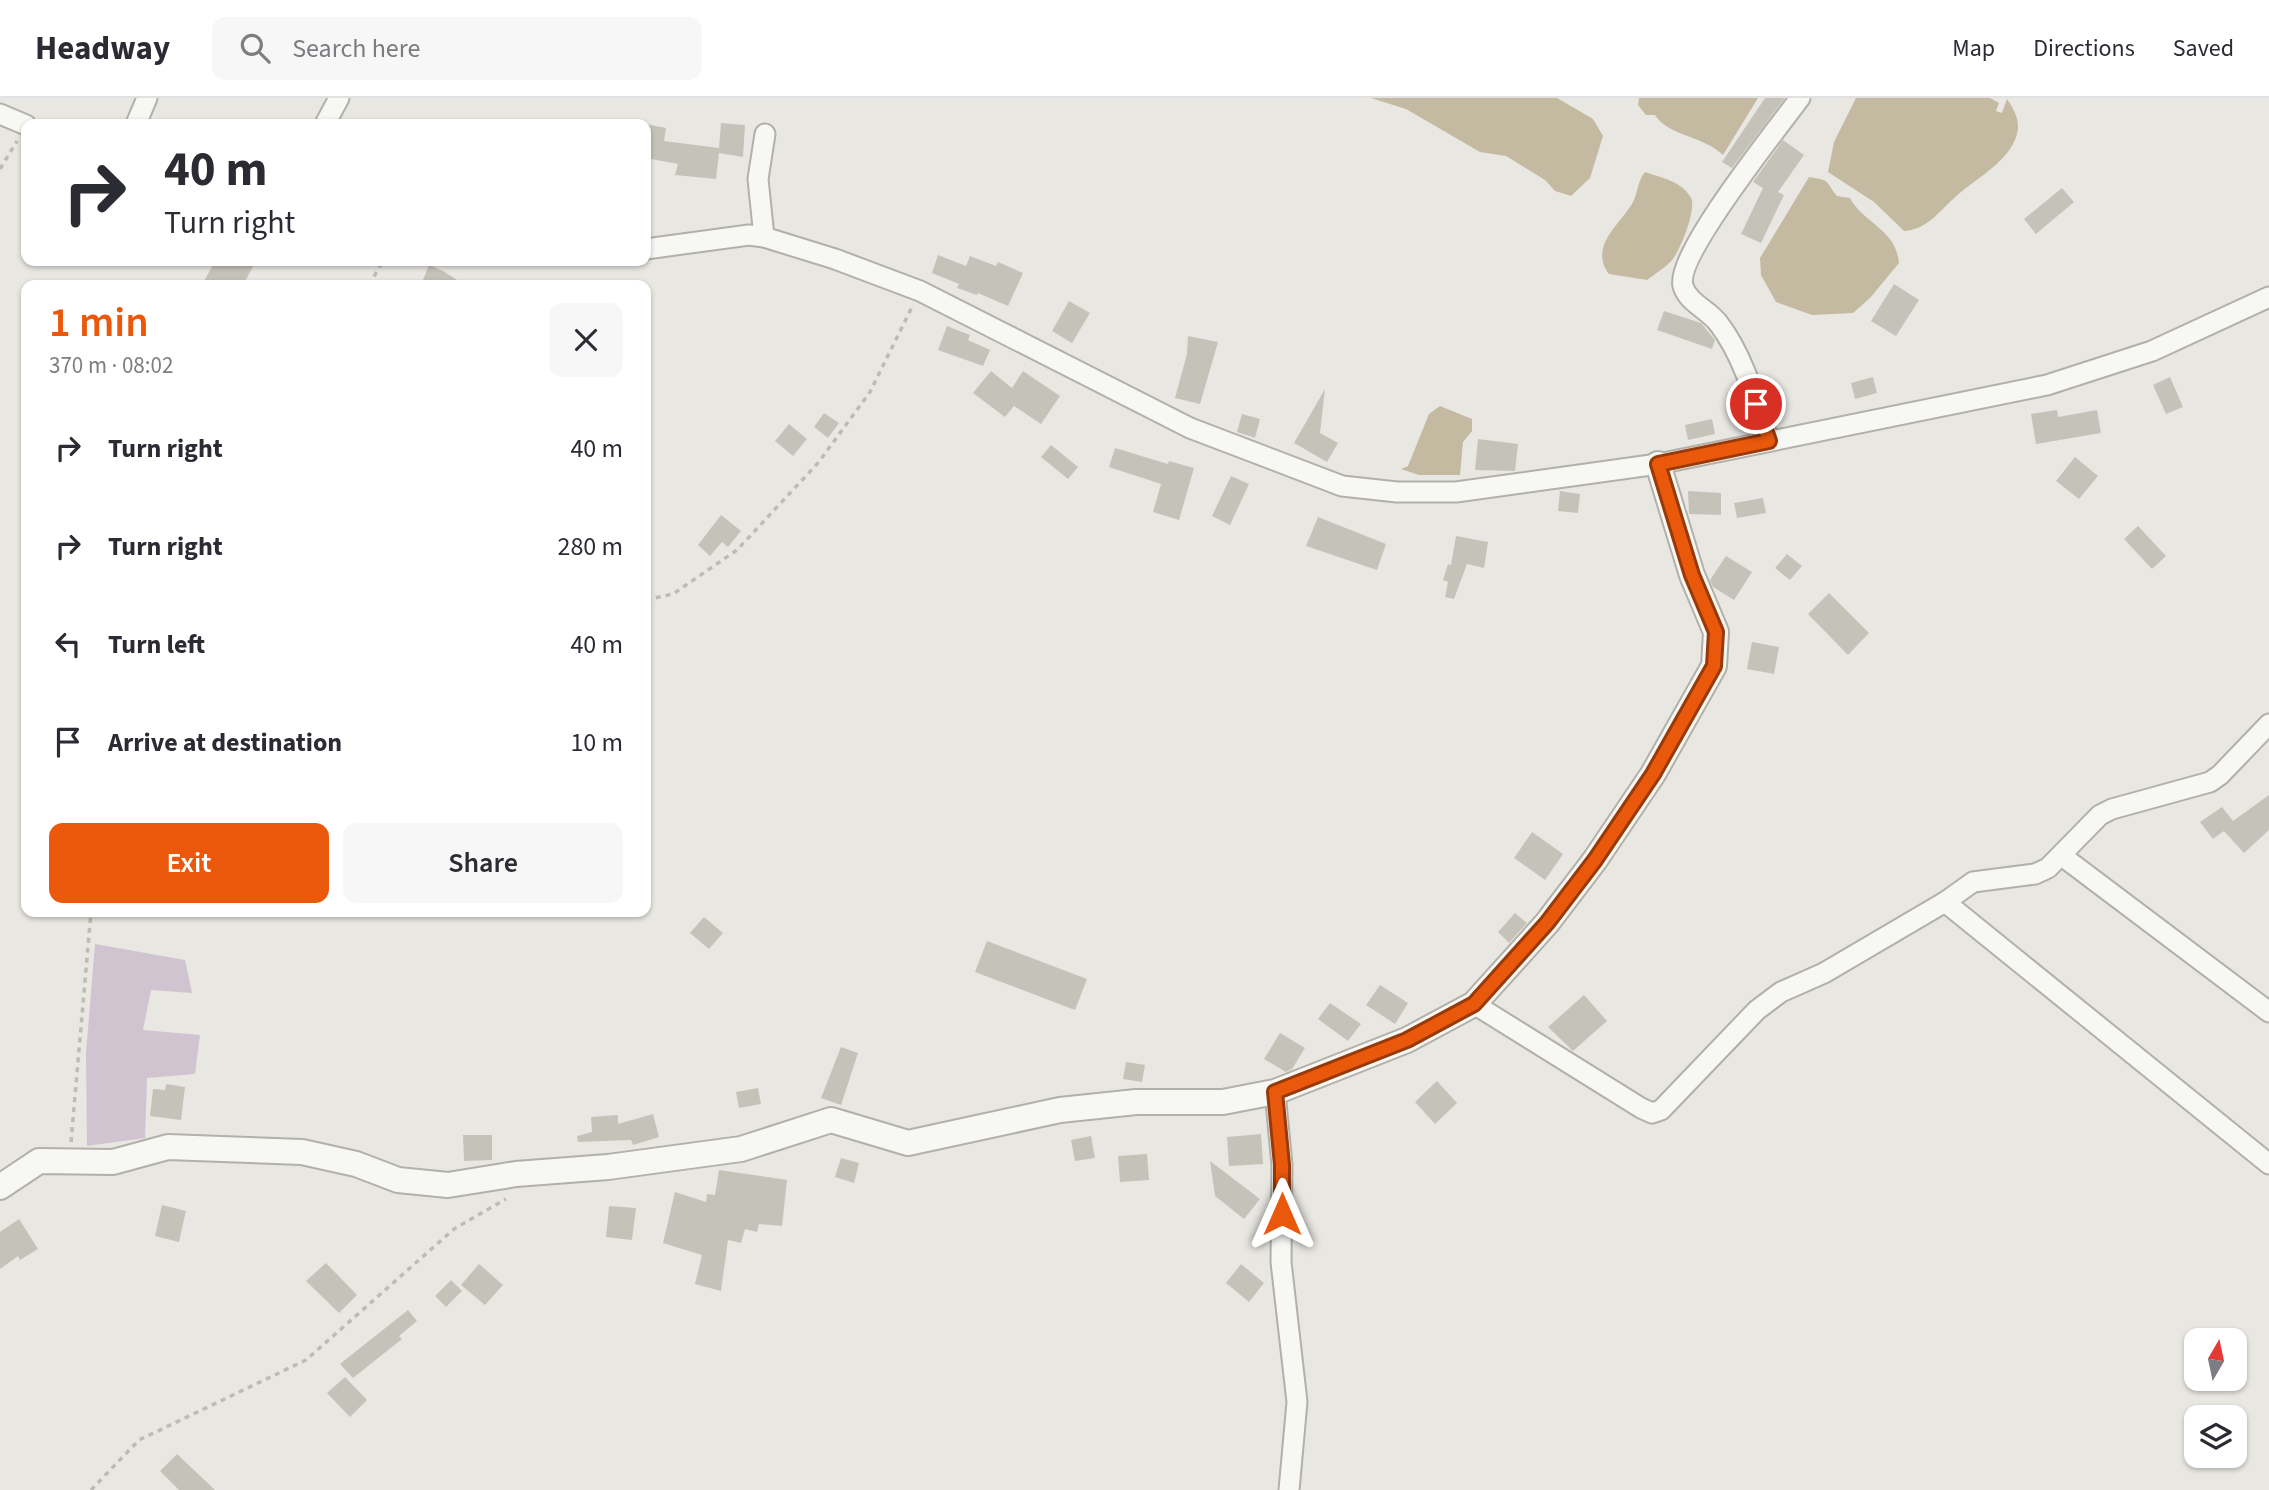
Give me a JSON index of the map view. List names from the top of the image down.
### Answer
{
  "north": "top",
  "page": {
    "header": "Headway",
    "search": "Search here",
    "nav": ["Map", "Directions", "Saved"],
    "turn": ["40 m", "Turn right"],
    "heading": ["1 min", "370 m · 08:02"],
    "list": [
      {
        "name": "Turn right",
        "value": "40 m"
      },
      {
        "name": "Turn right",
        "value": "280 m"
      },
      {
        "name": "Turn left",
        "value": "40 m"
      },
      {
        "name": "Arrive at destination",
        "value": "10 m"
      }
    ],
    "buttons": ["Exit", "Share"]
  }
}
